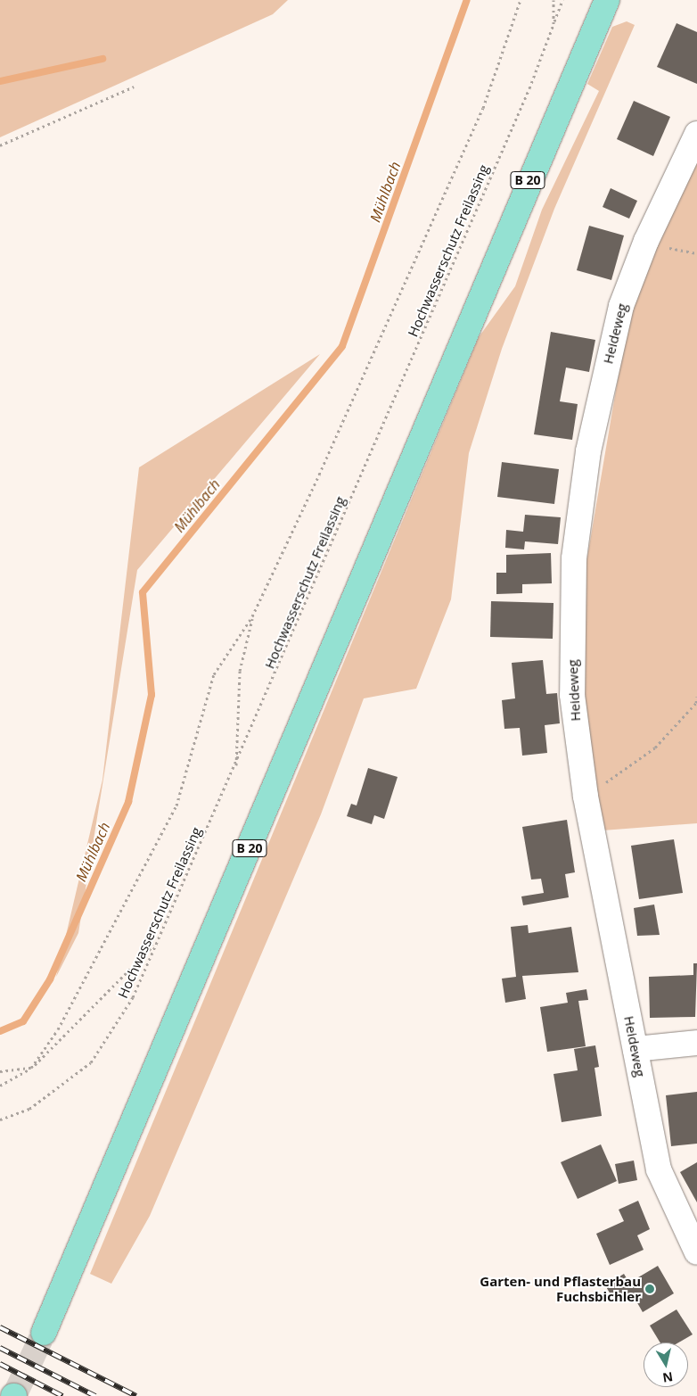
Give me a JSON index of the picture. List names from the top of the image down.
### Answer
{
  "streets": {
    "main road": ["B 20"],
    "street": ["Heideweg"],
    "path": ["Hochwasserschutz Freilassing"]
  },
  "water": ["Mühlbach"],
  "places": ["Garten- und Pflasterbau Fuchsbichler"],
  "north": "bottom"
}
